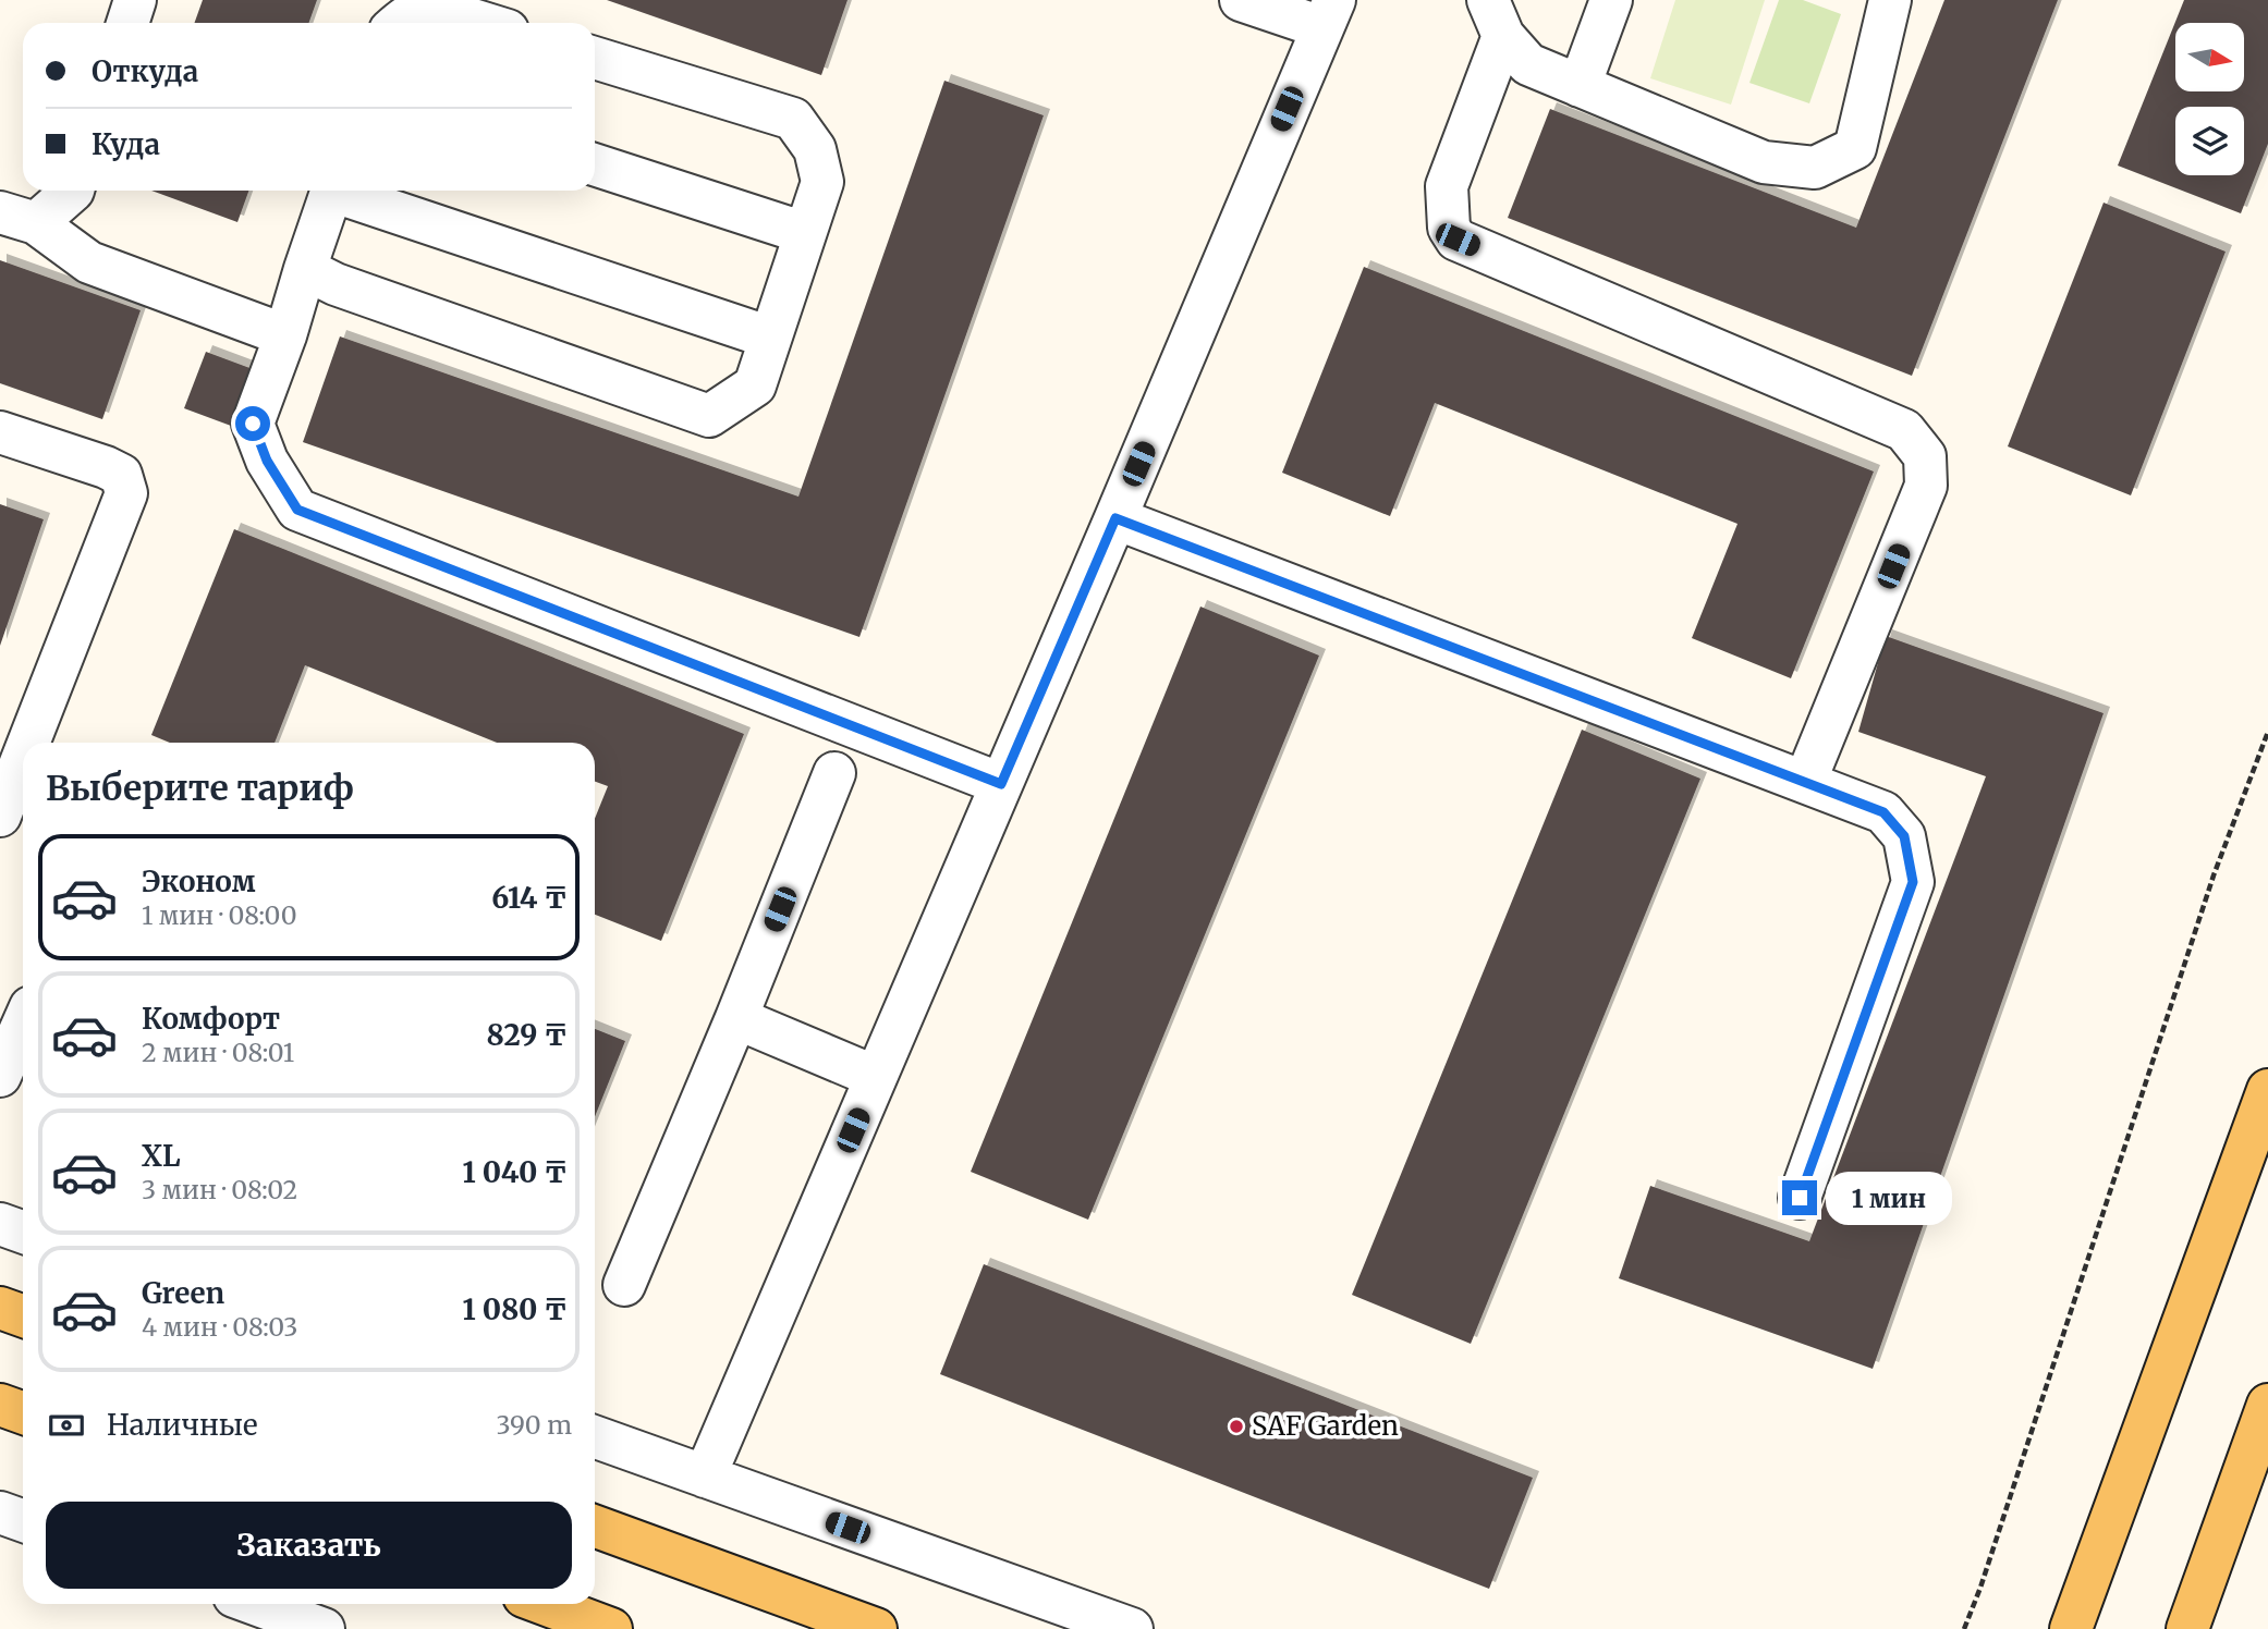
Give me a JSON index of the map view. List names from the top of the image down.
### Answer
{
  "places": ["SAF Garden"],
  "north": "right",
  "page": {
    "banner": ["Откуда", "Куда"],
    "heading": "Выберите тариф",
    "list": [
      {
        "name": "Эконом",
        "note": "1 мин · 08:00",
        "value": "614 ₸"
      },
      {
        "name": "Комфорт",
        "note": "2 мин · 08:01",
        "value": "829 ₸"
      },
      {
        "name": "XL",
        "note": "3 мин · 08:02",
        "value": "1 040 ₸"
      },
      {
        "name": "Green",
        "note": "4 мин · 08:03",
        "value": "1 080 ₸"
      }
    ],
    "bubble": "1 мин",
    "pay": ["Наличные", "390 m"],
    "buttons": "Заказать"
  }
}
